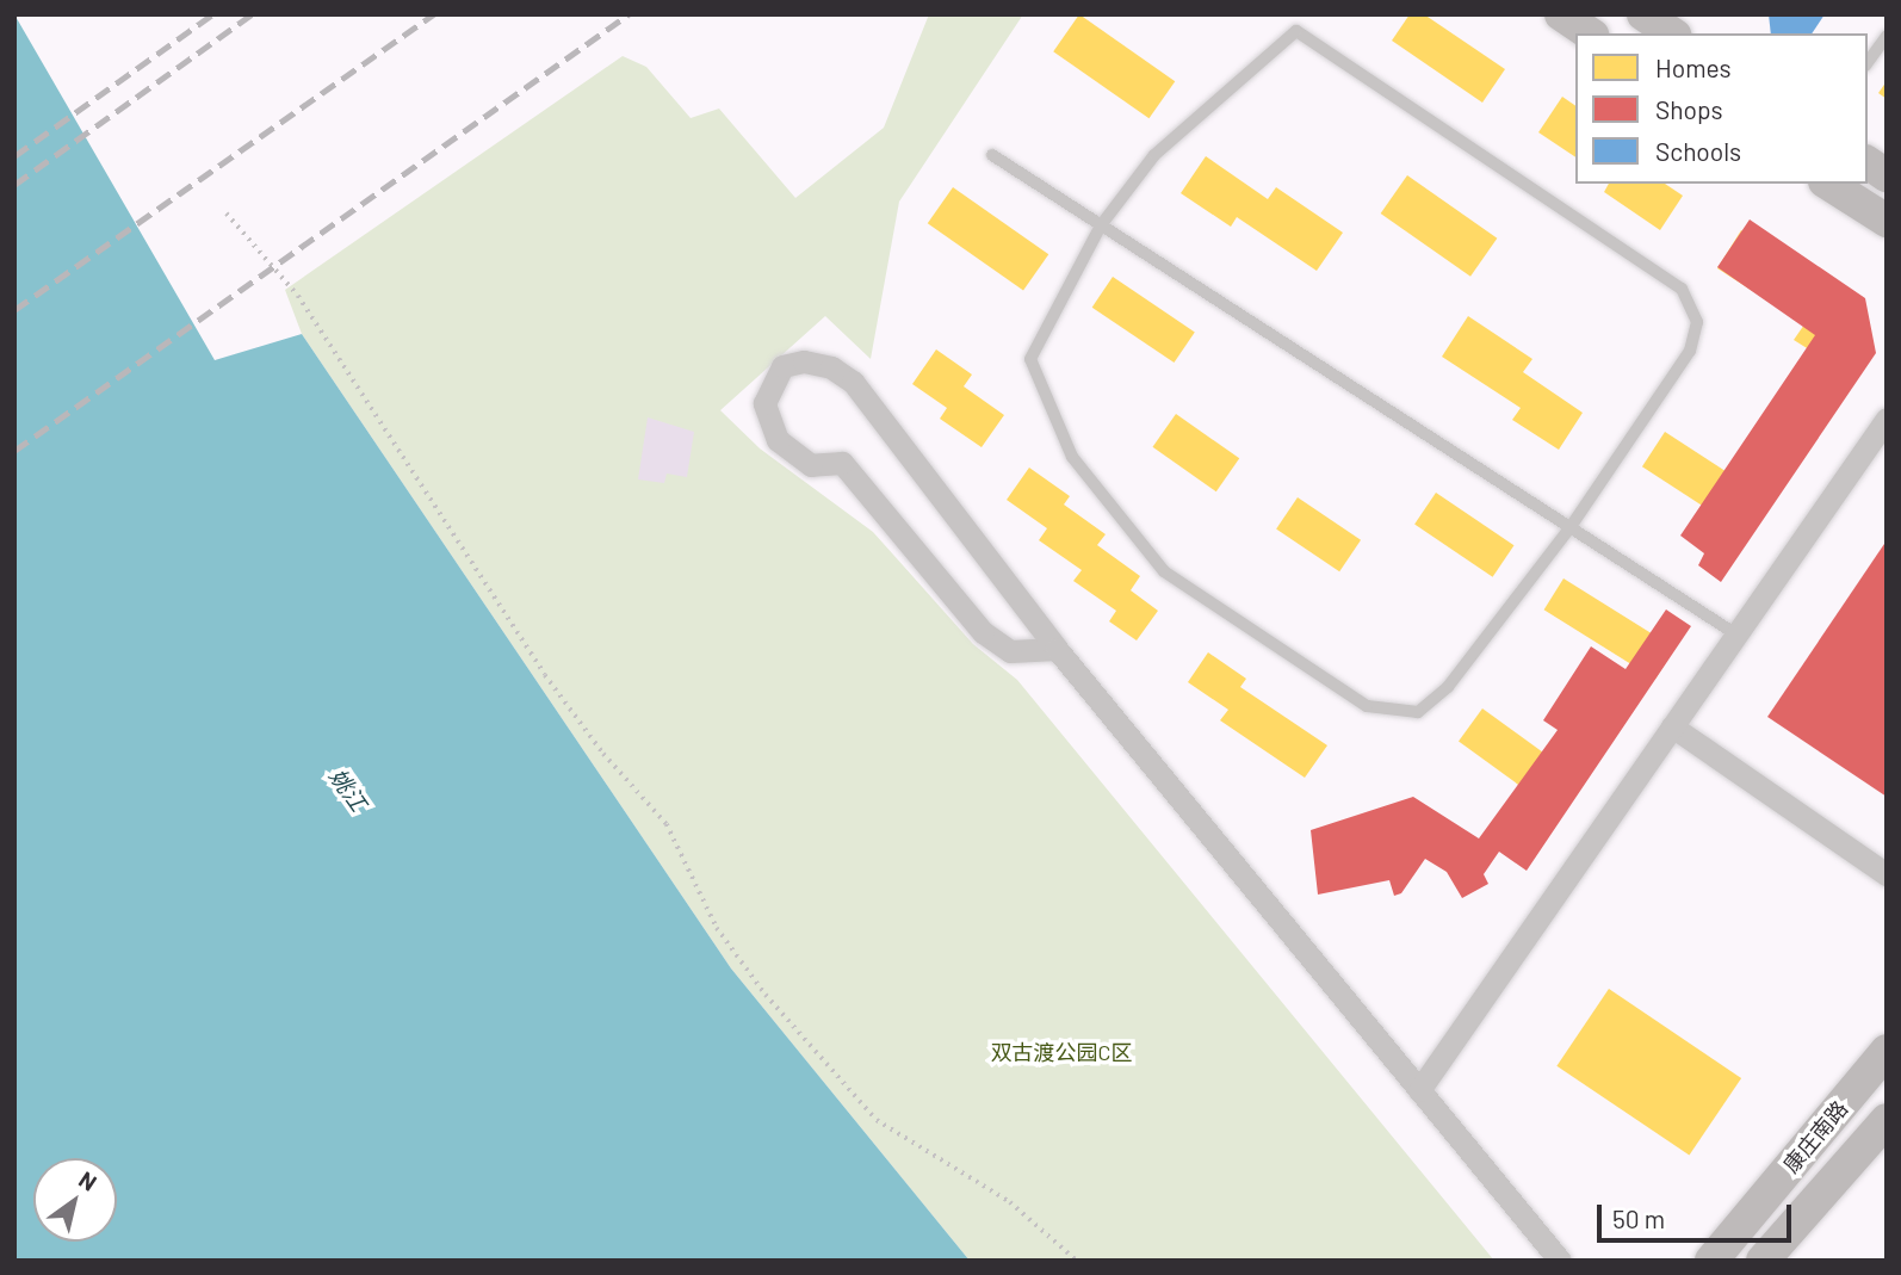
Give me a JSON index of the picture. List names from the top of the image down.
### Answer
{
  "streets": {
    "main road": ["康庄南路"]
  },
  "water": ["姚江"],
  "parks": ["双古渡公园C区"],
  "legend": ["Homes", "Shops", "Schools"],
  "scale_bar": "50 m",
  "north": "top right"
}
